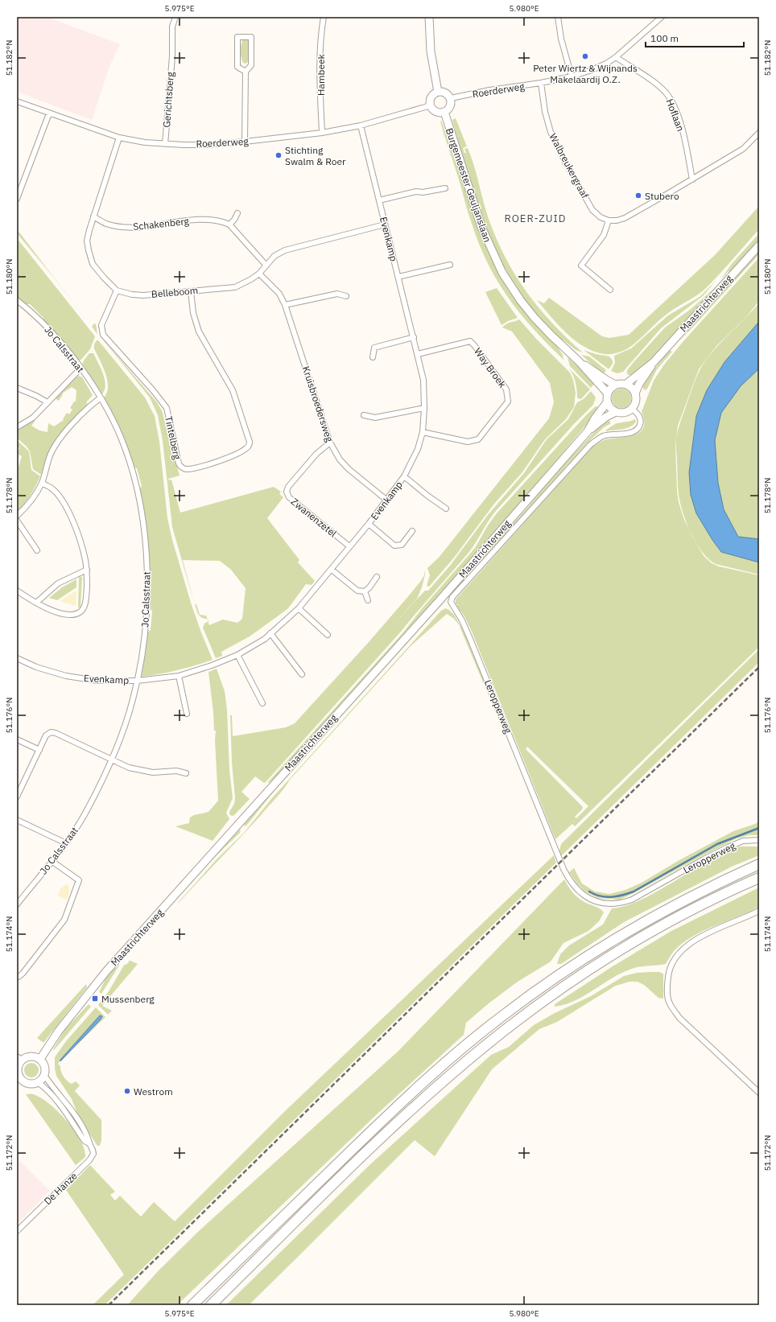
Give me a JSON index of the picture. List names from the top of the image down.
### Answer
{
  "streets": {
    "main road": ["Burgemeester Geuljanslaan", "Maastrichterweg"],
    "street": [
      "Hambeek",
      "Roerderweg",
      "Gerichtsberg",
      "Hoflaan",
      "Walbreukergraaf",
      "Schakenberg",
      "Evenkamp",
      "Belleboom",
      "Jo Calsstraat",
      "Way Broek",
      "Kruisbroedersweg",
      "Tintelberg",
      "Zwanenzetel",
      "Leropperweg",
      "De Hanze"
    ]
  },
  "crossings": [
    ["Hambeek", "Roerderweg"],
    ["Roerderweg", "Gerichtsberg"],
    ["Roerderweg", "Hoflaan"],
    ["Roerderweg", "Walbreukergraaf"],
    ["Roerderweg", "Burgemeester Geuljanslaan"],
    ["Roerderweg", "Evenkamp"],
    ["Roerderweg", "Belleboom"],
    ["Burgemeester Geuljanslaan", "Maastrichterweg"],
    ["Burgemeester Geuljanslaan", "Leropperweg"],
    ["Schakenberg", "Belleboom"],
    ["Evenkamp", "Belleboom"],
    ["Evenkamp", "Jo Calsstraat"],
    ["Evenkamp", "Way Broek"],
    ["Evenkamp", "Kruisbroedersweg"],
    ["Evenkamp", "Zwanenzetel"],
    ["Belleboom", "Kruisbroedersweg"],
    ["Belleboom", "Tintelberg"],
    ["Maastrichterweg", "Leropperweg"],
    ["Maastrichterweg", "De Hanze"],
    ["Kruisbroedersweg", "Zwanenzetel"]
  ],
  "districts": ["ROER-ZUID"],
  "places": {
    "other": [
      "Peter Wiertz & Wijnands Makelaardij O.Z.",
      "Stichting Swalm & Roer",
      "Stubero",
      "Westrom"
    ],
    "transit": ["Mussenberg"]
  },
  "scale_bar": "100 m",
  "coordinates": [
    "5.975°E",
    "5.980°E",
    "51.182°N",
    "51.180°N",
    "51.178°N",
    "51.176°N",
    "51.174°N",
    "51.172°N"
  ]
}
